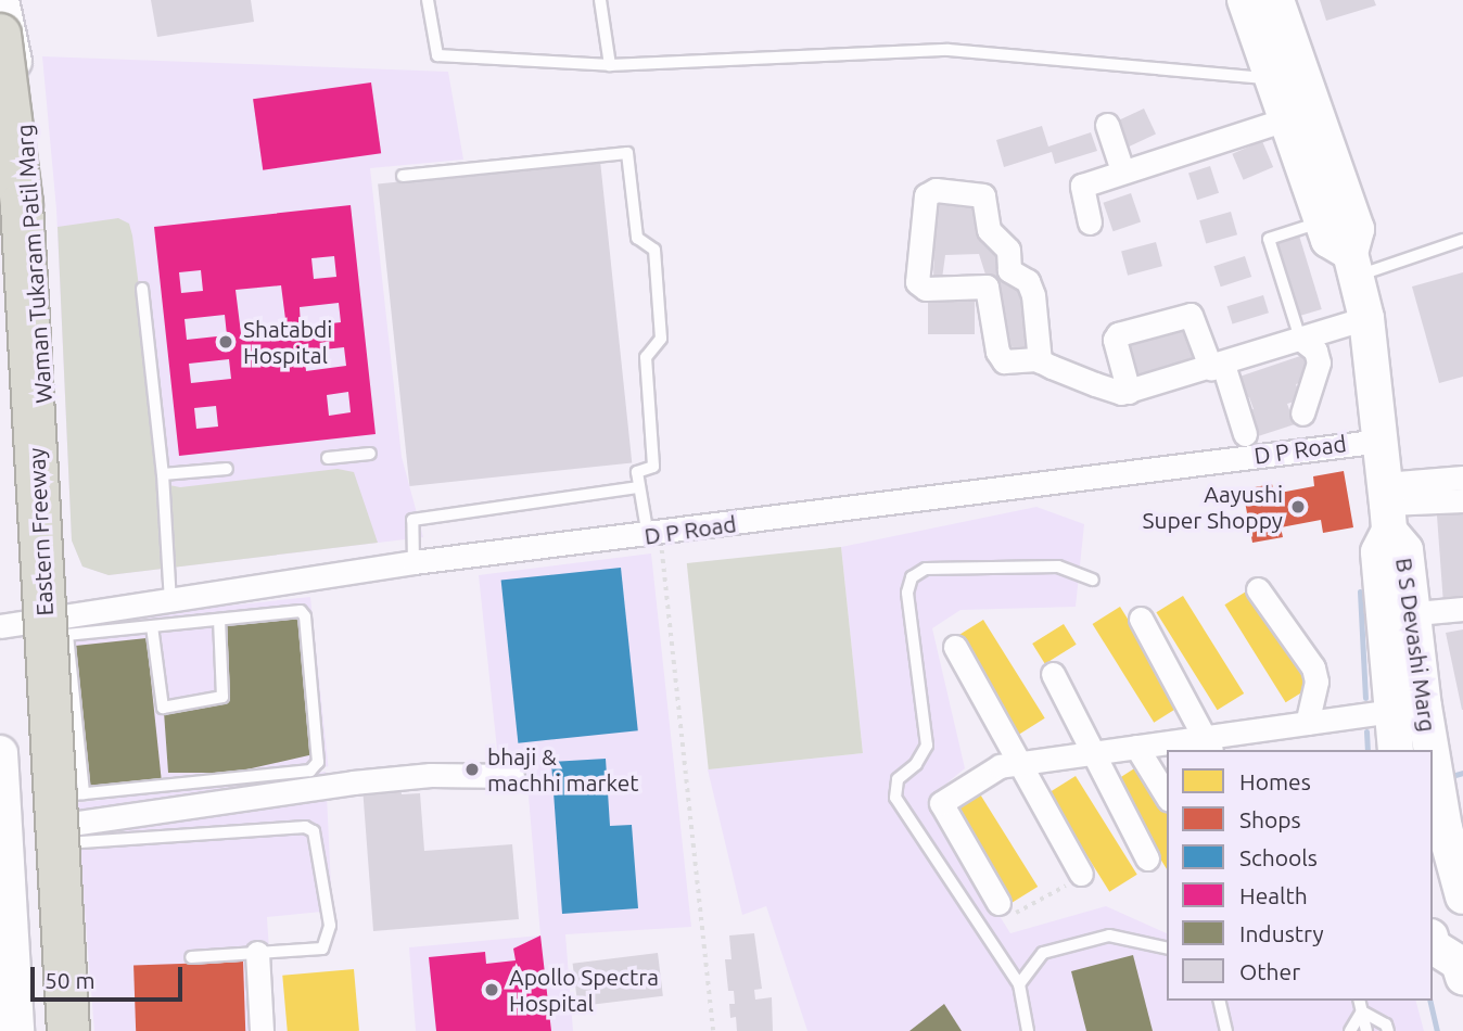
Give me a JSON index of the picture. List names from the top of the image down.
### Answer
{
  "streets": {
    "highway": ["Eastern Freeway"],
    "main road": ["Waman Tukaram Patil Marg", "B S Devashi Marg"],
    "street": ["D P Road"]
  },
  "crossings": [
    ["Waman Tukaram Patil Marg", "D P Road"],
    ["D P Road", "B S Devashi Marg"]
  ],
  "places": [
    "Shatabdi Hospital",
    "Aayushi Super Shoppy",
    "bhaji & machhi market",
    "Apollo Spectra Hospital"
  ],
  "legend": [
    "Homes",
    "Shops",
    "Schools",
    "Health",
    "Industry",
    "Other"
  ],
  "scale_bar": "50 m"
}
